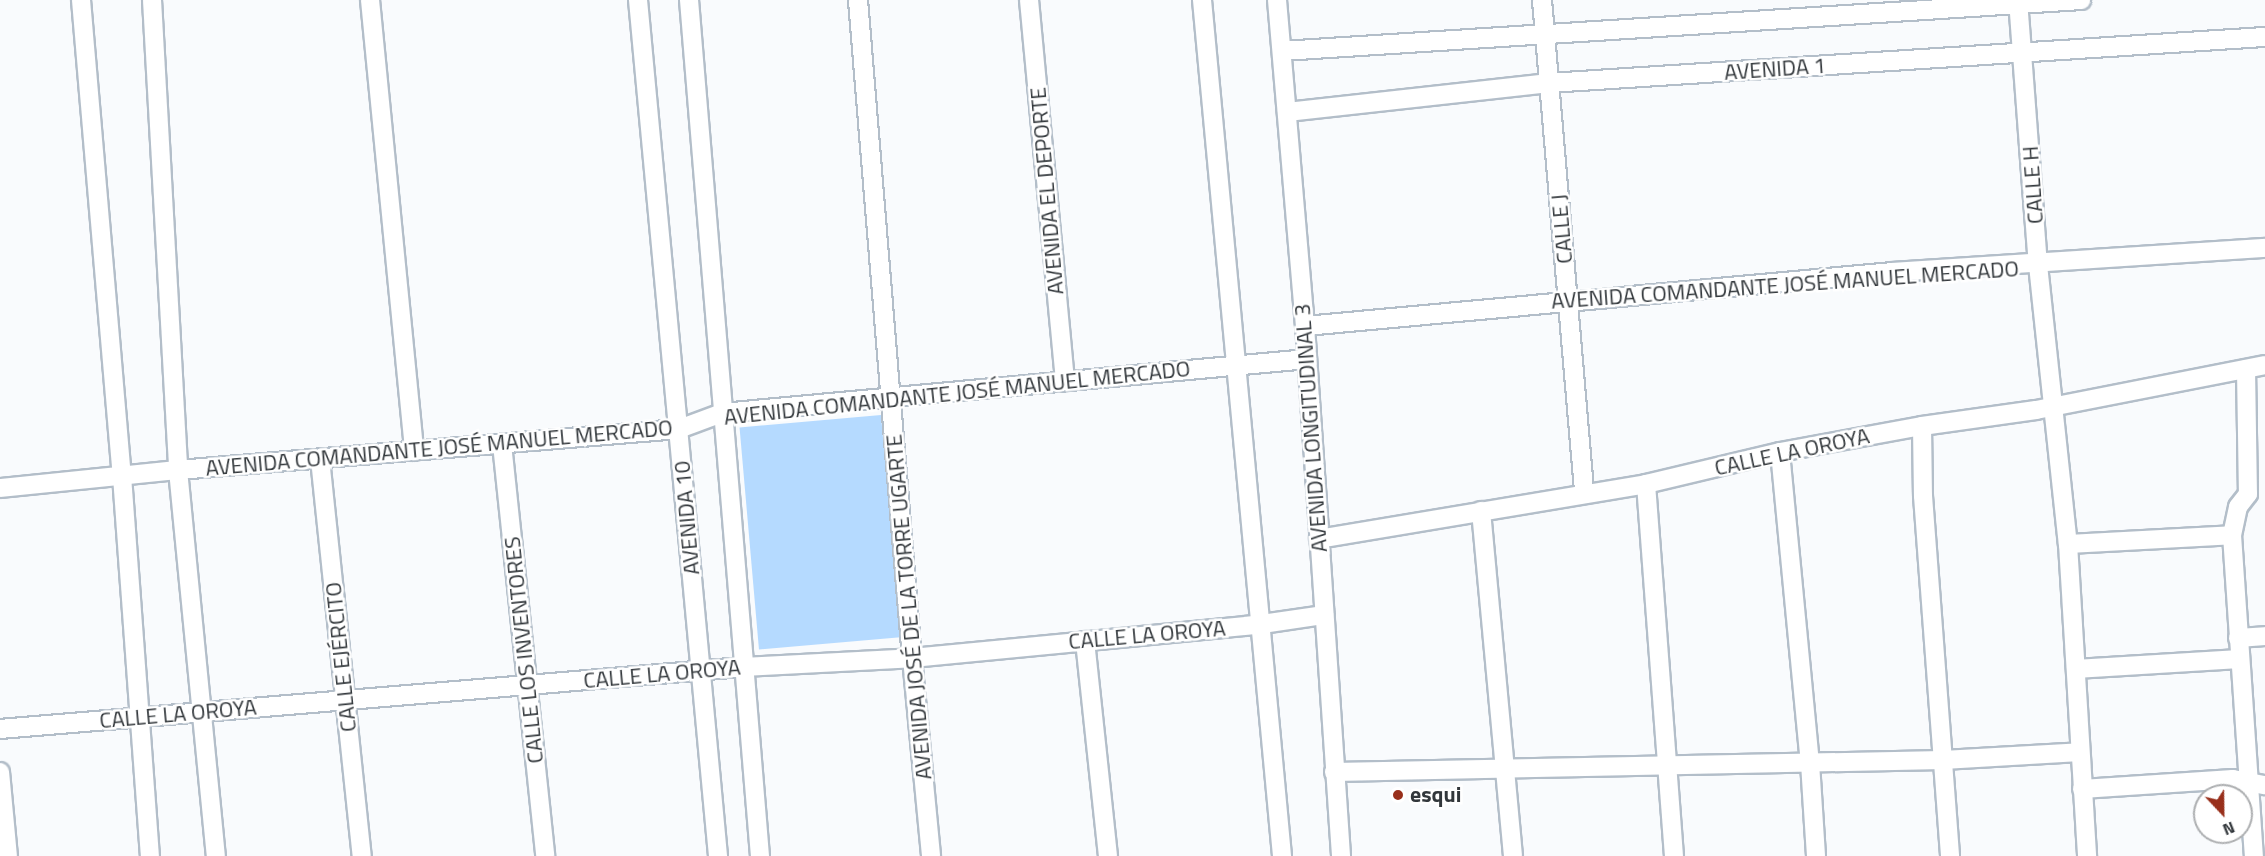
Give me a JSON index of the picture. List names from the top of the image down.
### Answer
{
  "streets": {
    "street": [
      "AVENIDA 1",
      "CALLE H",
      "AVENIDA EL DEPORTE",
      "CALLE J",
      "AVENIDA COMANDANTE JOSÉ MANUEL MERCADO",
      "AVENIDA LONGITUDINAL 3",
      "CALLE LA OROYA",
      "AVENIDA 10",
      "AVENIDA JOSÉ DE LA TORRE UGARTE",
      "CALLE LOS INVENTORES",
      "CALLE EJÉRCITO"
    ]
  },
  "crossings": [
    ["AVENIDA 1", "CALLE H"],
    ["AVENIDA 1", "CALLE J"],
    ["AVENIDA 1", "AVENIDA LONGITUDINAL 3"],
    ["CALLE H", "AVENIDA COMANDANTE JOSÉ MANUEL MERCADO"],
    ["CALLE H", "CALLE LA OROYA"],
    ["AVENIDA EL DEPORTE", "AVENIDA COMANDANTE JOSÉ MANUEL MERCADO"],
    ["CALLE J", "AVENIDA COMANDANTE JOSÉ MANUEL MERCADO"],
    ["CALLE J", "CALLE LA OROYA"],
    ["AVENIDA COMANDANTE JOSÉ MANUEL MERCADO", "AVENIDA LONGITUDINAL 3"],
    ["AVENIDA COMANDANTE JOSÉ MANUEL MERCADO", "AVENIDA 10"],
    ["AVENIDA COMANDANTE JOSÉ MANUEL MERCADO", "AVENIDA JOSÉ DE LA TORRE UGARTE"],
    ["AVENIDA COMANDANTE JOSÉ MANUEL MERCADO", "CALLE LOS INVENTORES"],
    ["AVENIDA COMANDANTE JOSÉ MANUEL MERCADO", "CALLE EJÉRCITO"],
    ["AVENIDA LONGITUDINAL 3", "CALLE LA OROYA"],
    ["CALLE LA OROYA", "AVENIDA 10"],
    ["CALLE LA OROYA", "AVENIDA JOSÉ DE LA TORRE UGARTE"],
    ["CALLE LA OROYA", "CALLE LOS INVENTORES"],
    ["CALLE LA OROYA", "CALLE EJÉRCITO"]
  ],
  "places": ["esqui"],
  "north": "bottom"
}
